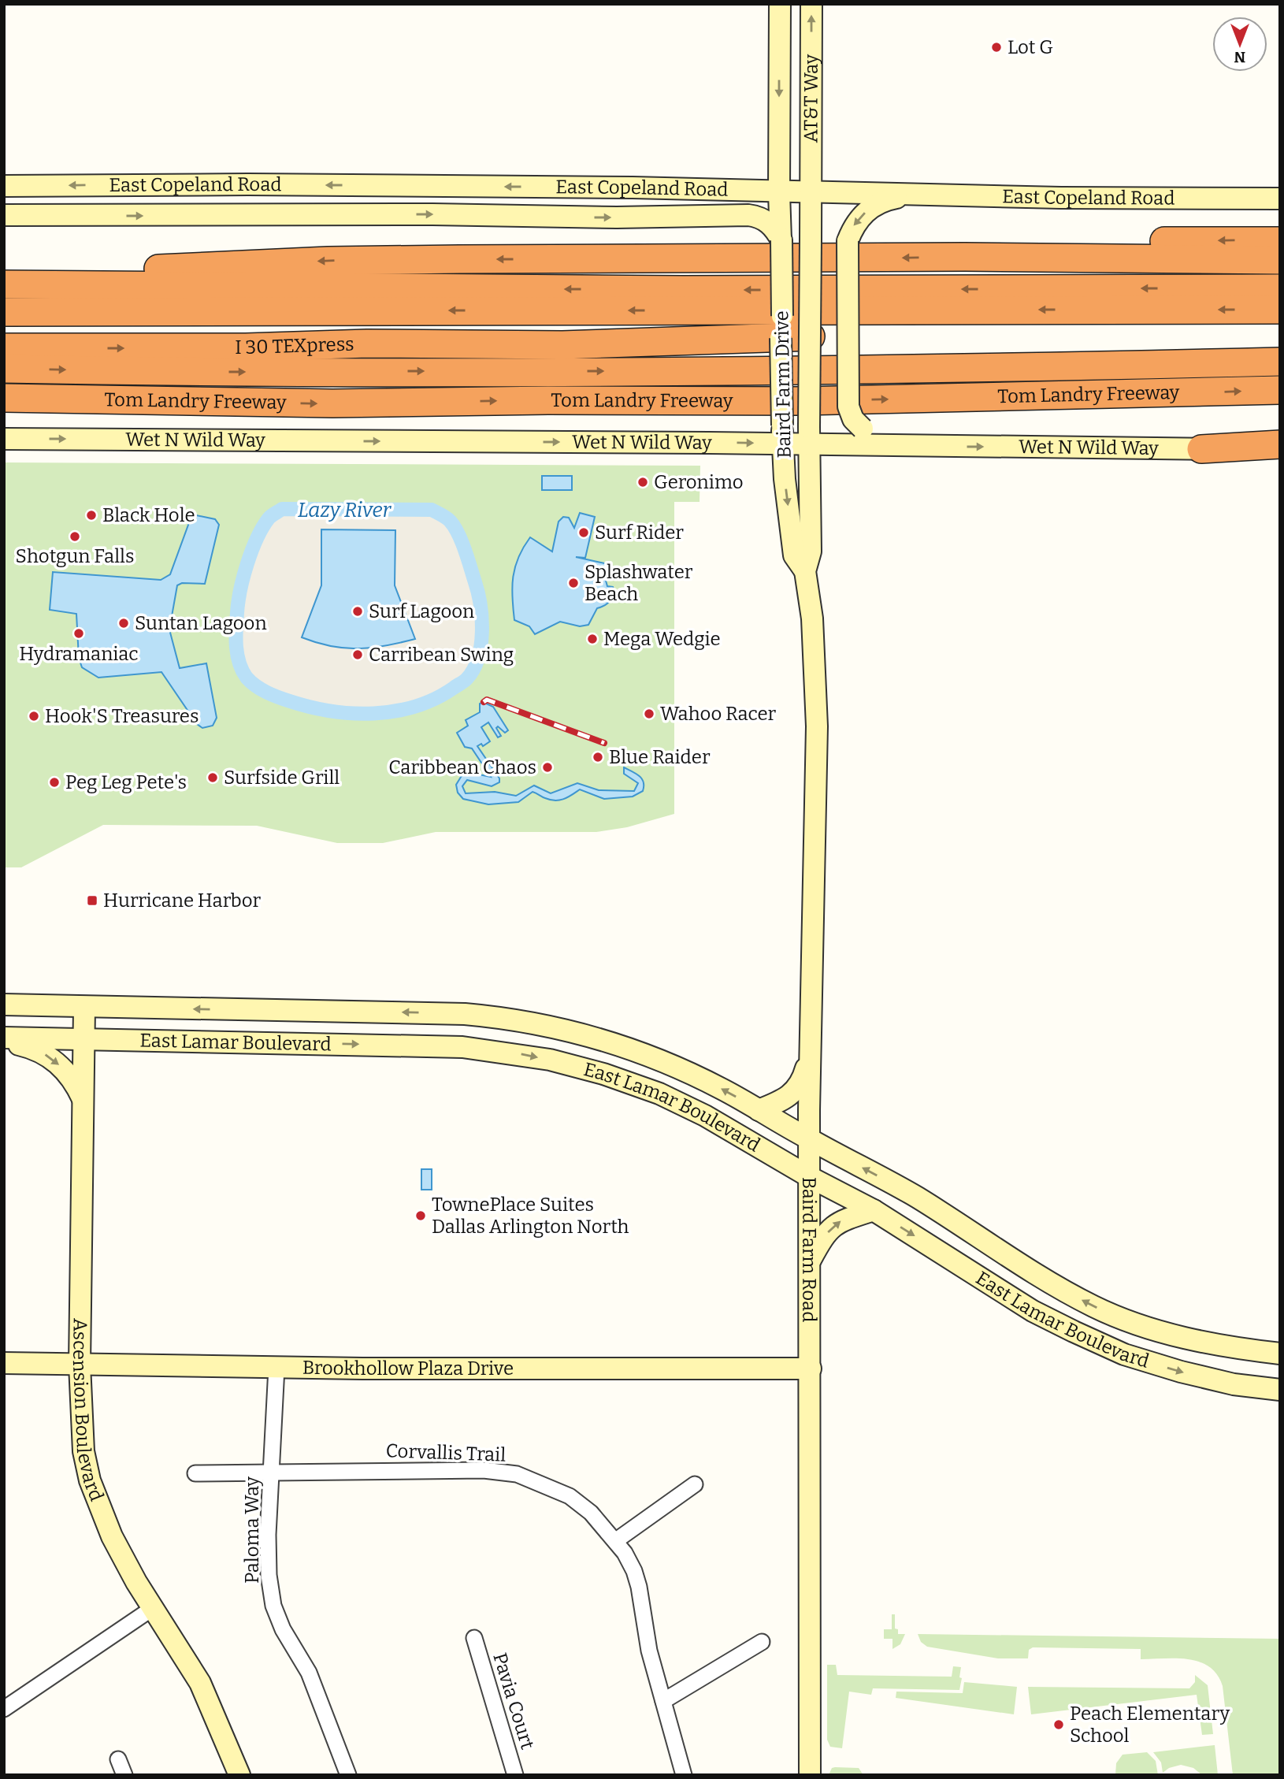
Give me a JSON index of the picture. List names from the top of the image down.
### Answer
{
  "streets": {
    "highway": ["Tom Landry Freeway"],
    "main road": [
      "AT&T Way",
      "East Copeland Road",
      "Baird Farm Drive",
      "Wet N Wild Way",
      "East Lamar Boulevard",
      "Baird Farm Road",
      "Brookhollow Plaza Drive",
      "Ascension Boulevard"
    ],
    "street": ["Corvallis Trail", "Paloma Way", "Pavia Court"]
  },
  "crossings": [
    ["AT&T Way", "East Copeland Road"],
    ["AT&T Way", "Baird Farm Drive"],
    ["East Copeland Road", "Baird Farm Drive"],
    ["Baird Farm Drive", "Wet N Wild Way"],
    ["Baird Farm Drive", "Baird Farm Road"],
    ["East Lamar Boulevard", "Baird Farm Road"],
    ["East Lamar Boulevard", "Ascension Boulevard"],
    ["Baird Farm Road", "Brookhollow Plaza Drive"],
    ["Brookhollow Plaza Drive", "Ascension Boulevard"],
    ["Brookhollow Plaza Drive", "Paloma Way"],
    ["Corvallis Trail", "Paloma Way"]
  ],
  "one_way": ["Wet N Wild Way"],
  "water": ["Lazy River"],
  "places": {
    "other": [
      "Lot G",
      "Geronimo",
      "Black Hole",
      "Surf Rider",
      "Shotgun Falls",
      "Splashwater Beach",
      "Surf Lagoon",
      "Suntan Lagoon",
      "Hydramaniac",
      "Mega Wedgie",
      "Carribean Swing",
      "Wahoo Racer",
      "Hook'S Treasures",
      "Blue Raider",
      "Caribbean Chaos",
      "Surfside Grill",
      "Peg Leg Pete's",
      "TownePlace Suites Dallas Arlington North",
      "Peach Elementary School"
    ],
    "transit": ["Hurricane Harbor"]
  },
  "north": "bottom"
}
